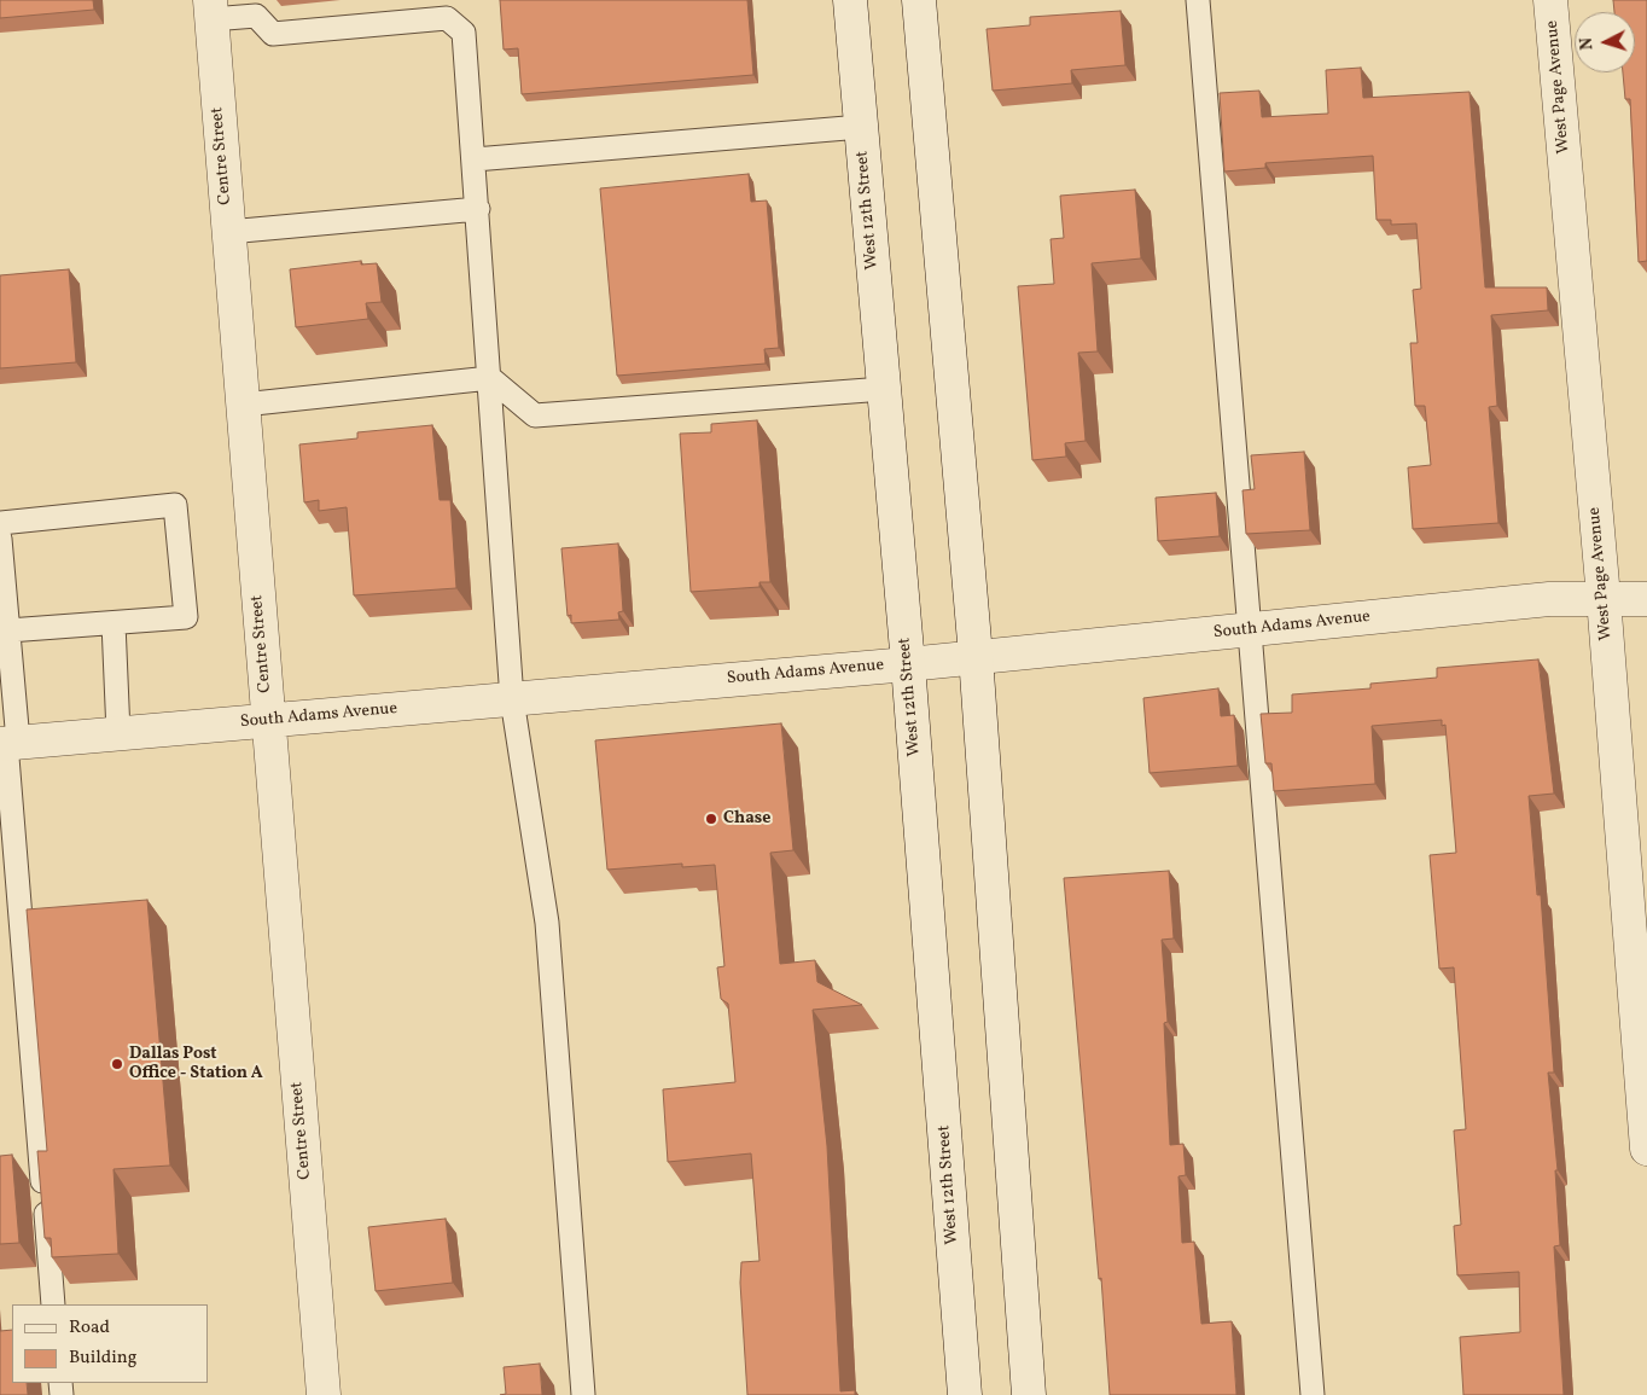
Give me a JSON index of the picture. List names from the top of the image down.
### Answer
{
  "streets": {
    "street": [
      "West Page Avenue",
      "Centre Street",
      "West 12th Street",
      "South Adams Avenue"
    ]
  },
  "crossings": [
    ["West Page Avenue", "South Adams Avenue"],
    ["Centre Street", "South Adams Avenue"],
    ["West 12th Street", "South Adams Avenue"]
  ],
  "places": ["Chase", "Dallas Post Office - Station A"],
  "legend": ["Road", "Building"],
  "north": "left"
}
